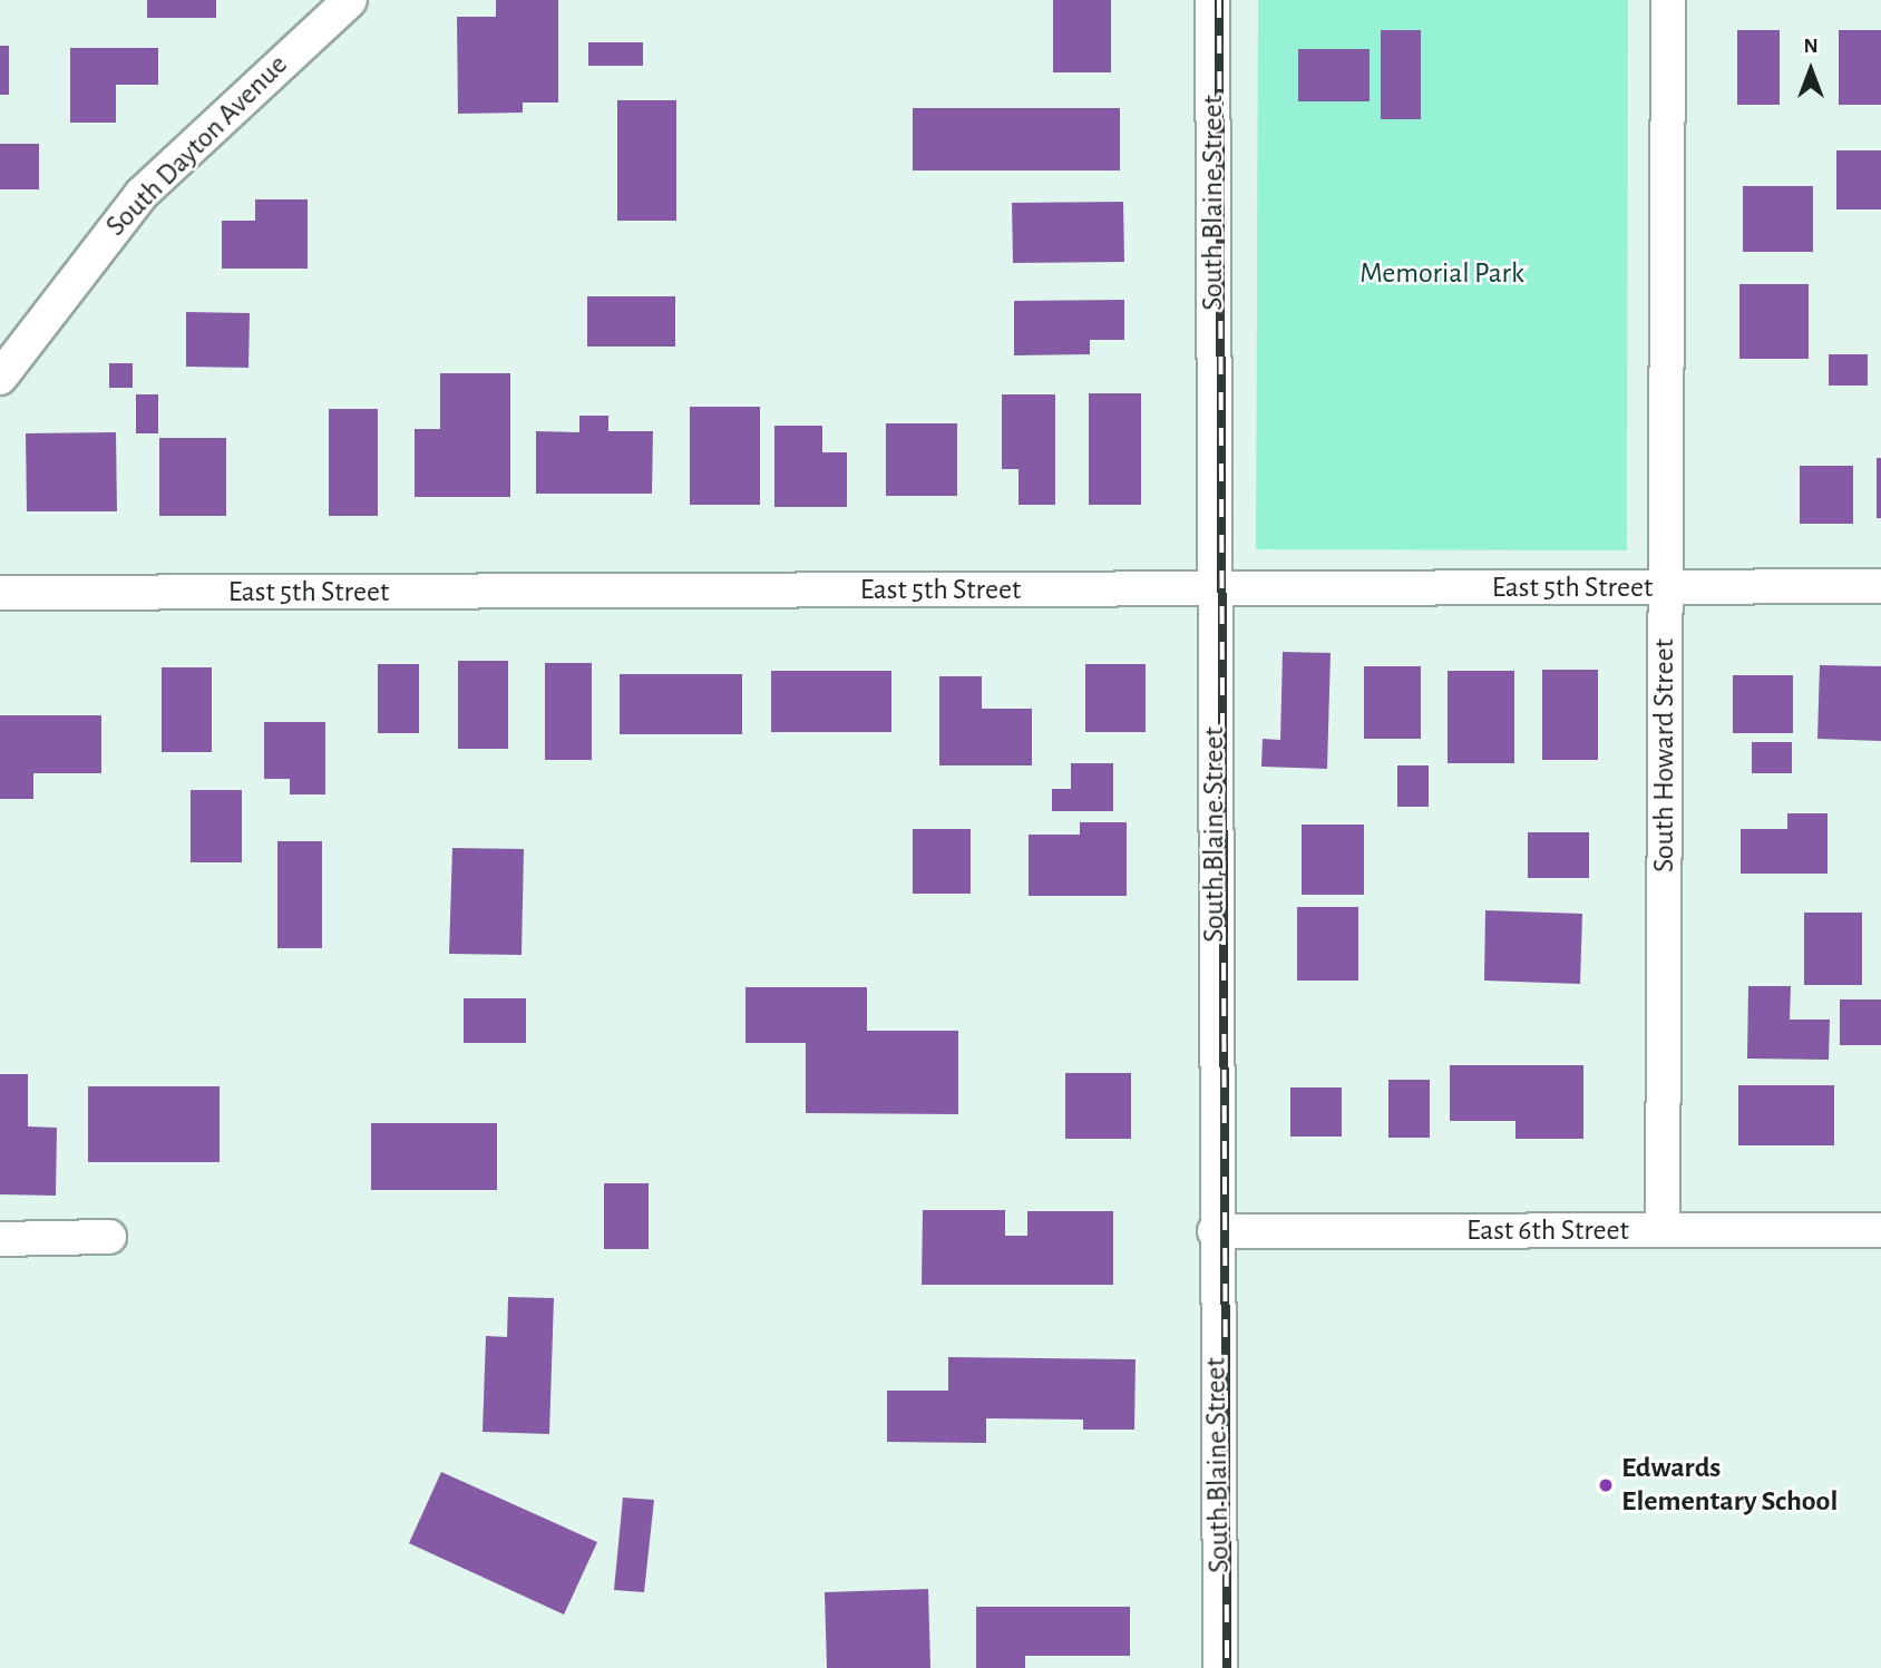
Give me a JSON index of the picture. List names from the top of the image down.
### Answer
{
  "streets": {
    "street": [
      "South Dayton Avenue",
      "South Blaine Street",
      "East 5th Street",
      "South Howard Street",
      "East 6th Street"
    ]
  },
  "crossings": [
    ["South Blaine Street", "East 5th Street"],
    ["South Blaine Street", "East 6th Street"],
    ["East 5th Street", "South Howard Street"],
    ["South Howard Street", "East 6th Street"]
  ],
  "parks": ["Memorial Park"],
  "places": ["Edwards Elementary School"],
  "north": "top"
}
